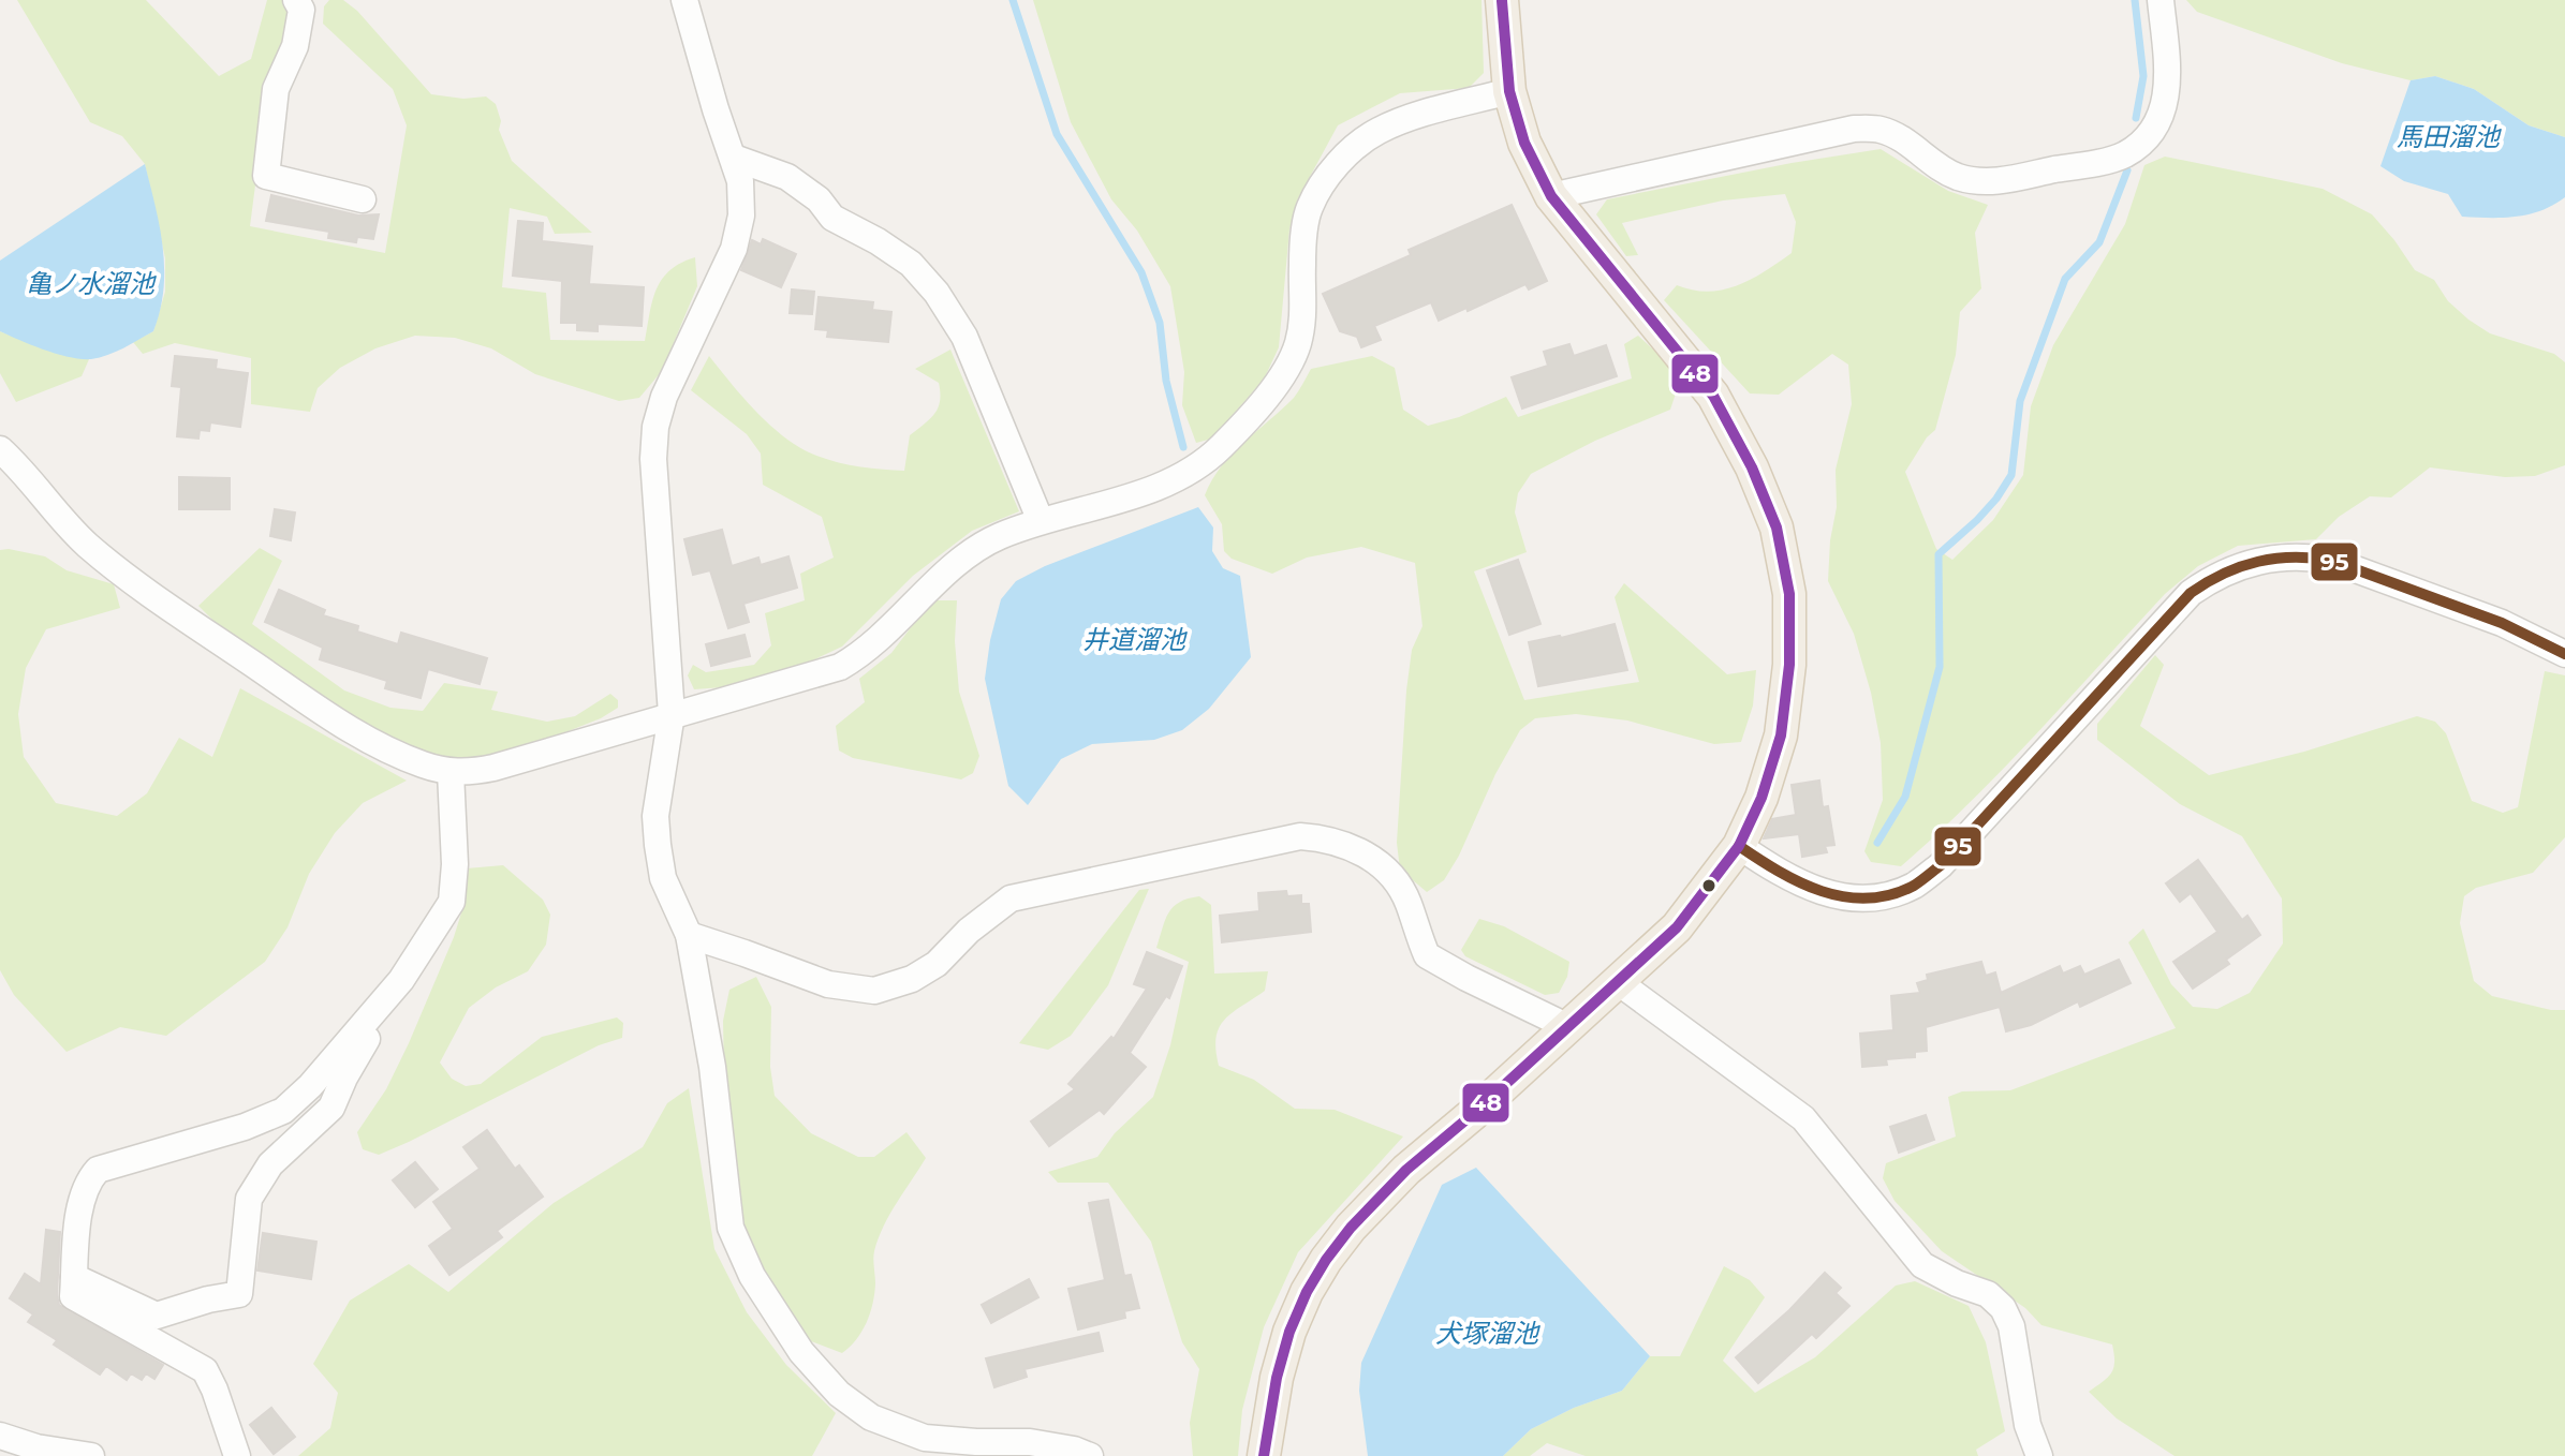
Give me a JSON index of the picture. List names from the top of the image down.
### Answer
{
  "water": [
    "馬田溜池",
    "亀ノ水溜池",
    "井道溜池",
    "犬塚溜池"
  ],
  "lines": ["transit line 48", "transit line 95"]
}
